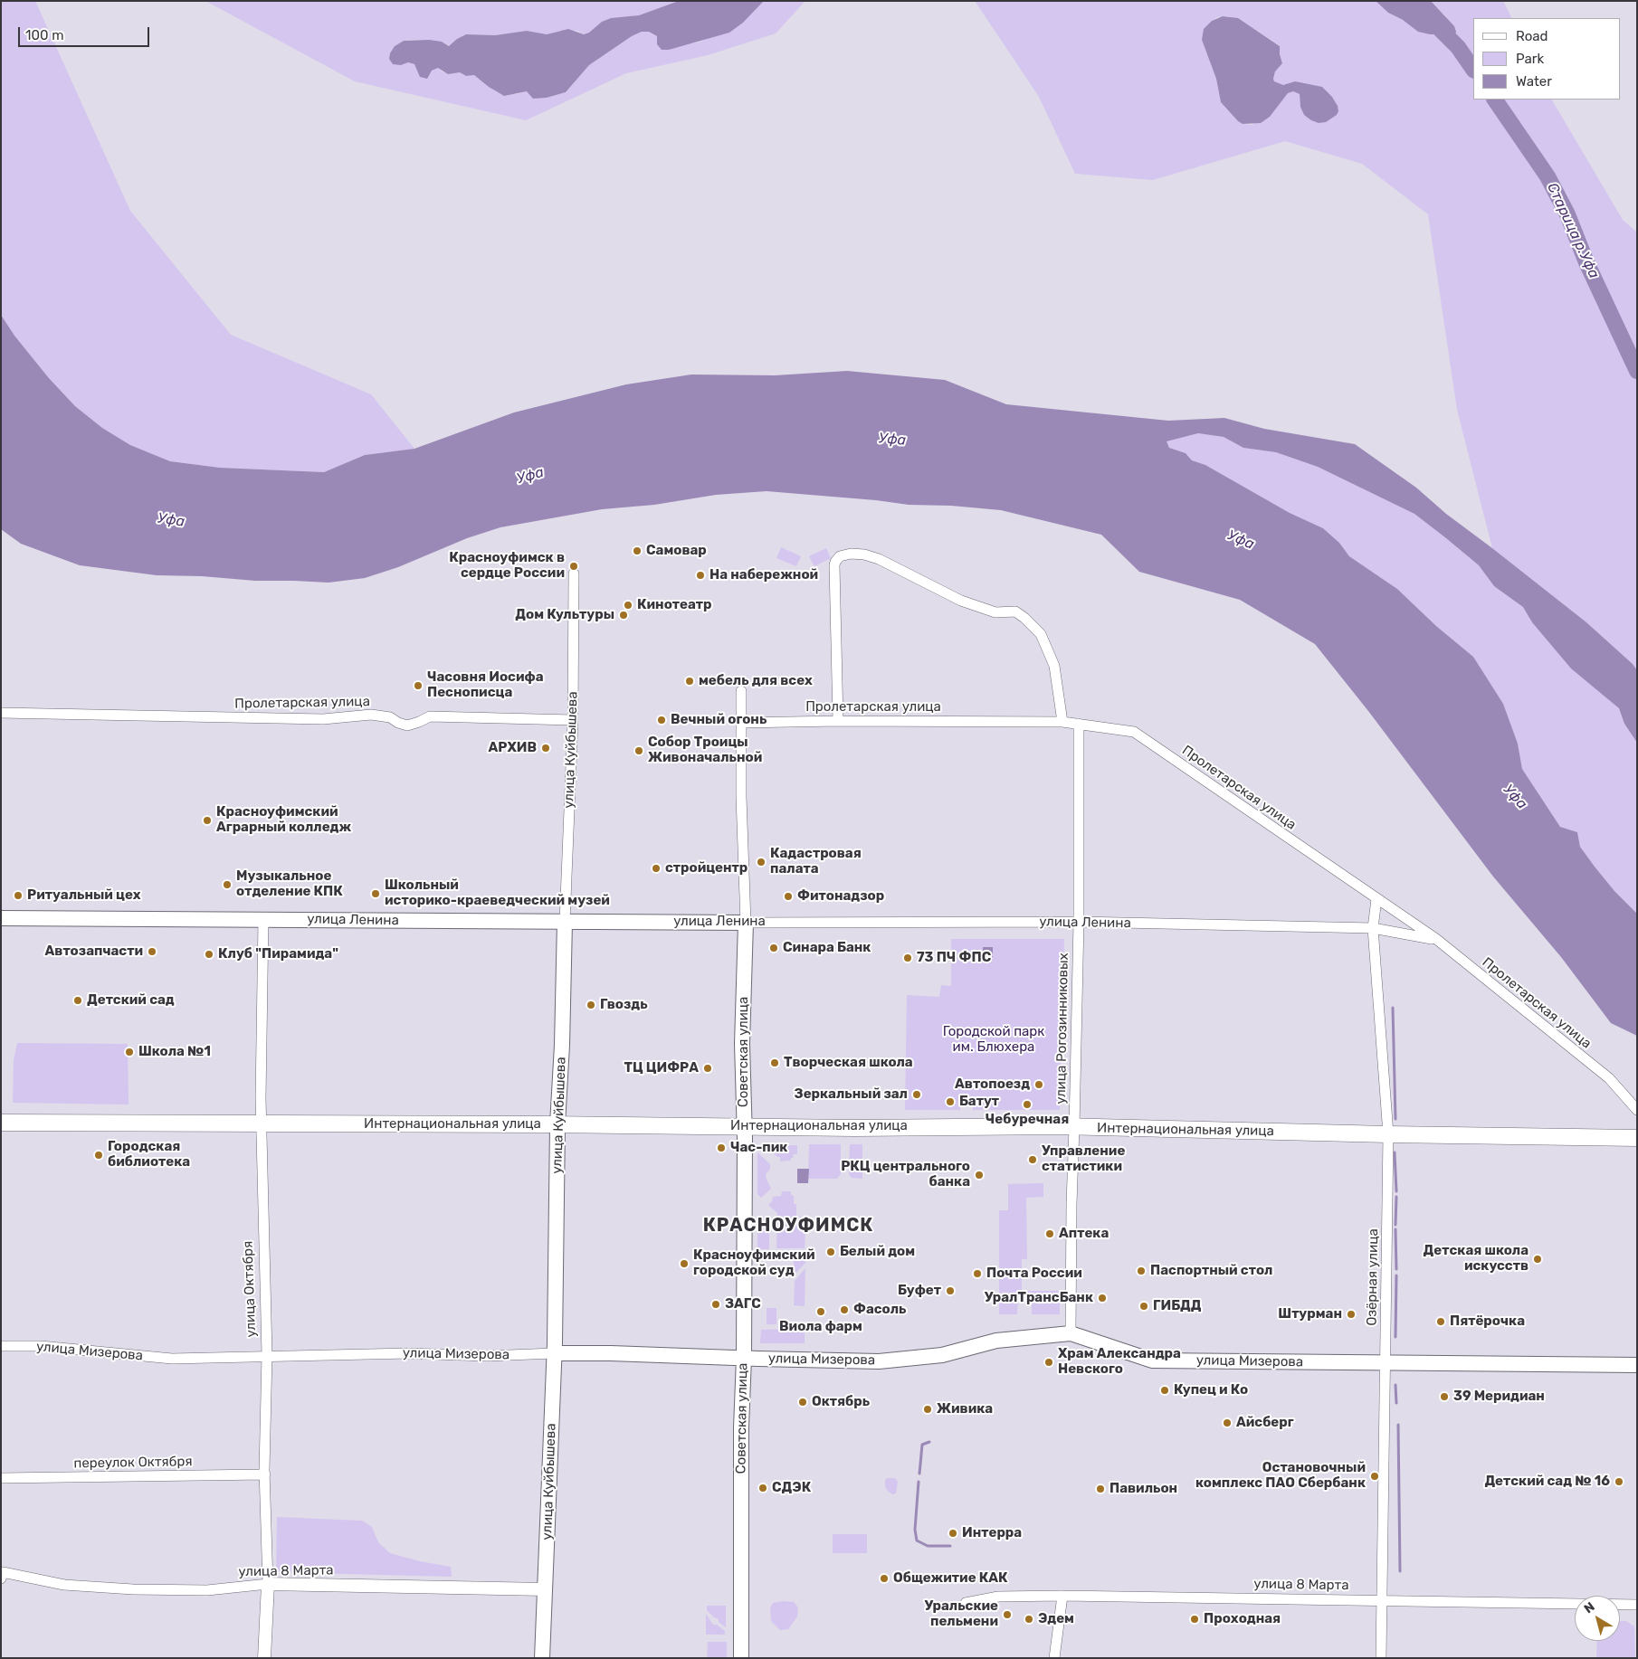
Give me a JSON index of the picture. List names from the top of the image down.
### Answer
{
  "streets": {
    "main road": [
      "улица Куйбышева",
      "улица Ленина",
      "Советская улица",
      "Интернациональная улица",
      "улица Мизерова"
    ],
    "street": [
      "Пролетарская улица",
      "улица Рогозинниковых",
      "Озёрная улица",
      "улица Октября",
      "переулок Октября",
      "улица 8 Марта"
    ]
  },
  "crossings": [
    ["Пролетарская улица", "улица Куйбышева"],
    ["Пролетарская улица", "улица Ленина"],
    ["Пролетарская улица", "улица Рогозинниковых"],
    ["Пролетарская улица", "Советская улица"],
    ["Пролетарская улица", "Озёрная улица"],
    ["улица Куйбышева", "улица Ленина"],
    ["улица Куйбышева", "Интернациональная улица"],
    ["улица Куйбышева", "улица Мизерова"],
    ["улица Куйбышева", "улица 8 Марта"],
    ["улица Ленина", "улица Рогозинниковых"],
    ["улица Ленина", "Советская улица"],
    ["улица Ленина", "Озёрная улица"],
    ["улица Ленина", "улица Октября"],
    ["улица Рогозинниковых", "Интернациональная улица"],
    ["улица Рогозинниковых", "улица Мизерова"],
    ["Советская улица", "Интернациональная улица"],
    ["Советская улица", "улица Мизерова"],
    ["Интернациональная улица", "Озёрная улица"],
    ["Интернациональная улица", "улица Октября"],
    ["Озёрная улица", "улица Мизерова"],
    ["Озёрная улица", "улица 8 Марта"],
    ["улица Октября", "улица Мизерова"],
    ["улица Октября", "переулок Октября"],
    ["улица Октября", "улица 8 Марта"]
  ],
  "districts": ["КРАСНОУФИМСК"],
  "water": ["Старица р.Уфа", "Уфа"],
  "parks": ["Городской парк им. Блюхера"],
  "places": [
    "Самовар",
    "Красноуфимск в сердце России",
    "На набережной",
    "Кинотеатр",
    "Дом Культуры",
    "мебель для всех",
    "Часовня Иосифа Песнописца",
    "Вечный огонь",
    "АРХИВ",
    "Собор Троицы Живоначальной",
    "Красноуфимский Аграрный колледж",
    "Кадастровая палата",
    "стройцентр",
    "Музыкальное отделение КПК",
    "Школьный историко-краеведческий музей",
    "Ритуальный цех",
    "Фитонадзор",
    "Синара Банк",
    "Автозапчасти",
    "Клуб \"Пирамида\"",
    "73 ПЧ ФПС",
    "Детский сад",
    "Гвоздь",
    "Школа №1",
    "Творческая школа",
    "ТЦ ЦИФРА",
    "Автопоезд",
    "Зеркальный зал",
    "Батут",
    "Чебуречная",
    "Час-пик",
    "Городская библиотека",
    "Управление статистики",
    "РКЦ центрального банка",
    "Аптека",
    "Белый дом",
    "Детская школа искусств",
    "Красноуфимский городской суд",
    "Паспортный стол",
    "Почта России",
    "Буфет",
    "УралТрансБанк",
    "ЗАГС",
    "ГИБДД",
    "Фасоль",
    "Виола фарм",
    "Штурман",
    "Пятёрочка",
    "Храм Александра Невского",
    "Купец и Ко",
    "39 Меридиан",
    "Октябрь",
    "Живика",
    "Айсберг",
    "Остановочный комплекс ПАО Сбербанк",
    "Детский сад № 16",
    "СДЭК",
    "Павильон",
    "Интерра",
    "Общежитие КАК",
    "Уральские пельмени",
    "Эдем",
    "Проходная"
  ],
  "legend": ["Road", "Park", "Water"],
  "scale_bar": "100 m",
  "north": "top left"
}
